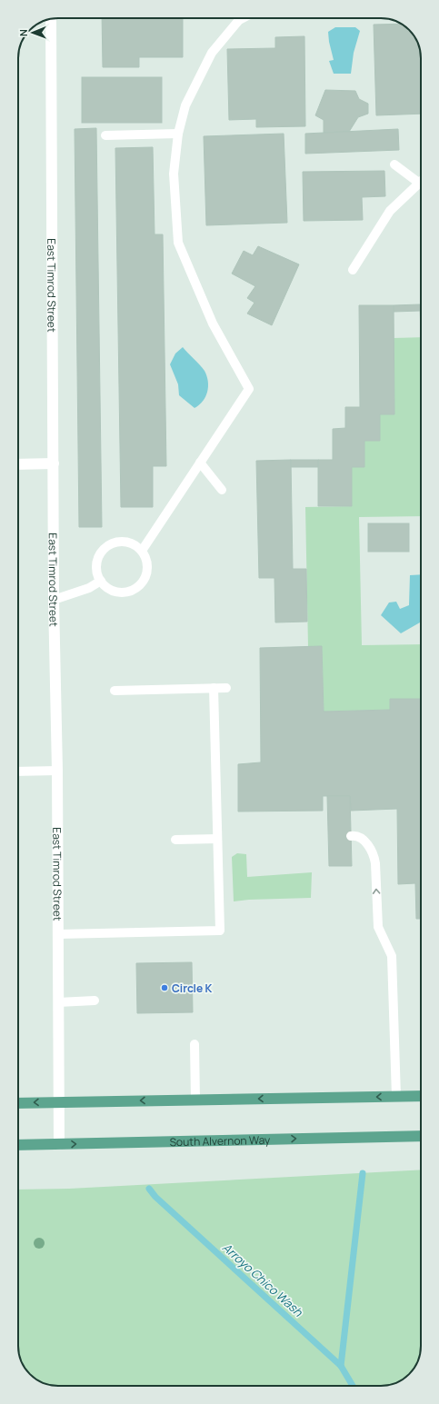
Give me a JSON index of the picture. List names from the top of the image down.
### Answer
{
  "streets": {
    "main road": ["South Alvernon Way"],
    "street": ["East Timrod Street"]
  },
  "crossings": [
    ["East Timrod Street", "South Alvernon Way"]
  ],
  "water": ["Arroyo Chico Wash"],
  "places": ["Circle K"],
  "north": "left"
}
